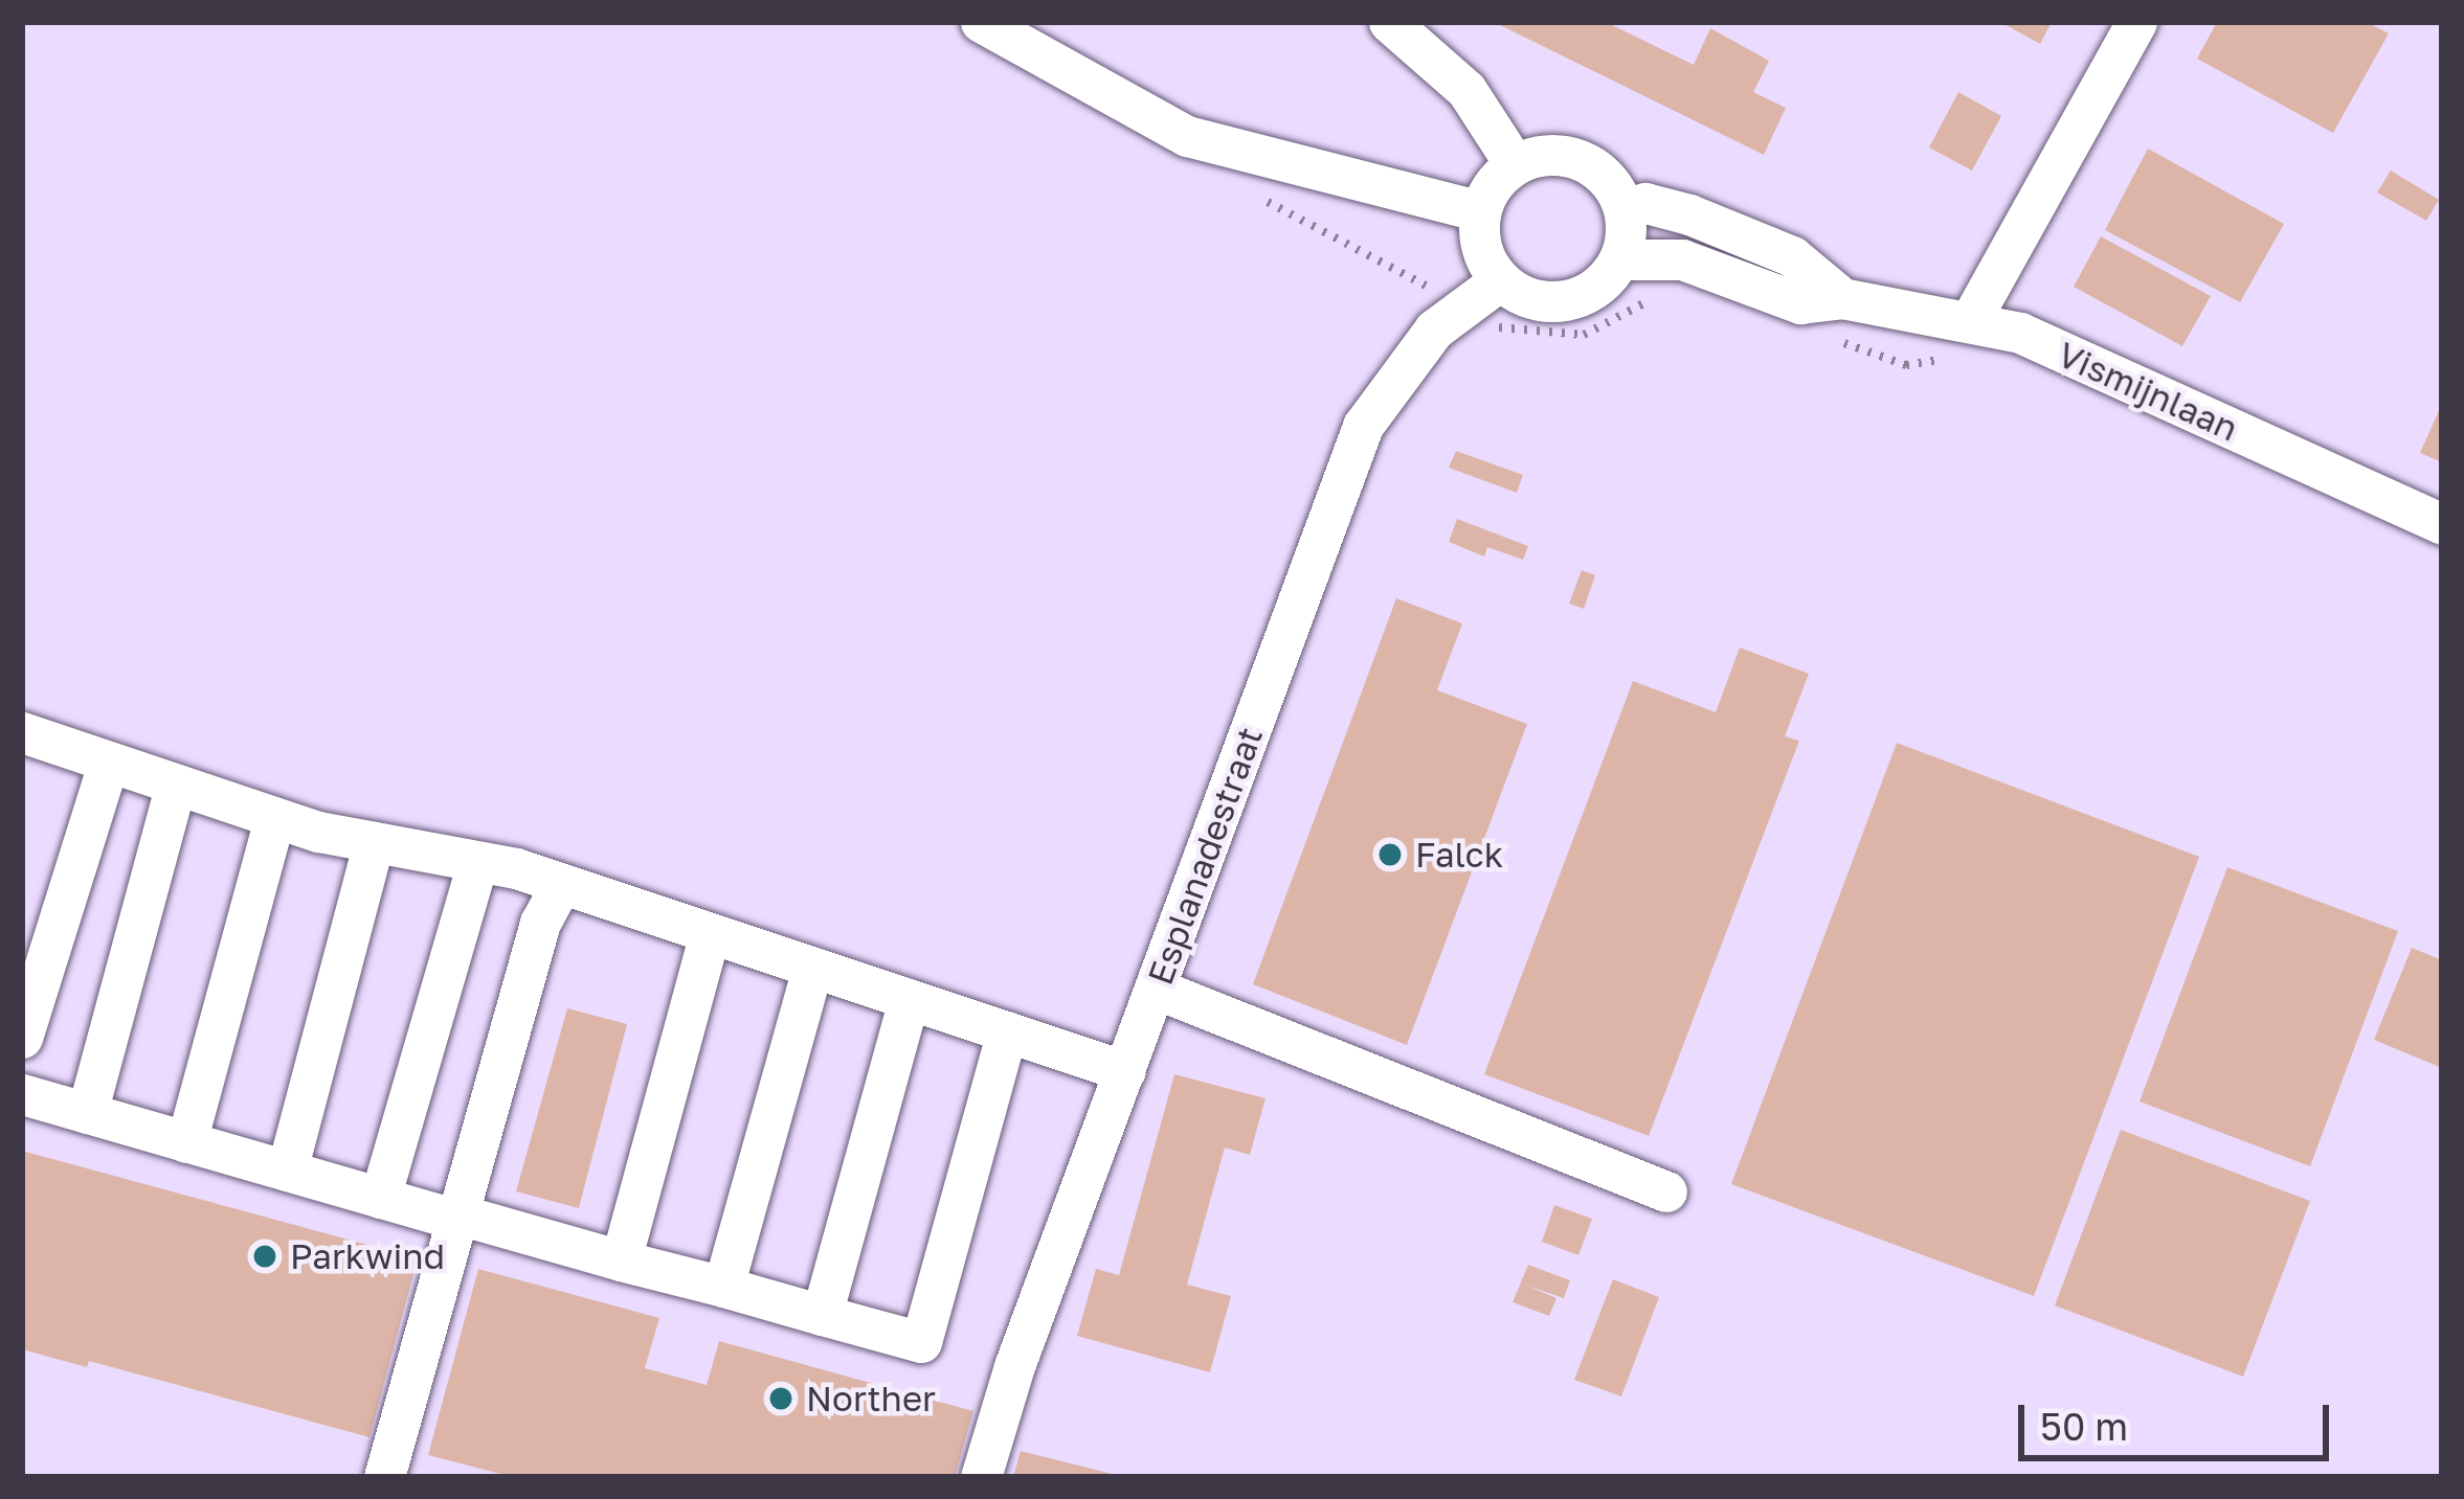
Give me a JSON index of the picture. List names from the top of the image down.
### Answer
{
  "streets": {
    "street": ["Vismijnlaan", "Esplanadestraat"]
  },
  "crossings": [
    ["Vismijnlaan", "Esplanadestraat"]
  ],
  "places": ["Falck", "Parkwind", "Norther"],
  "scale_bar": "50 m"
}
